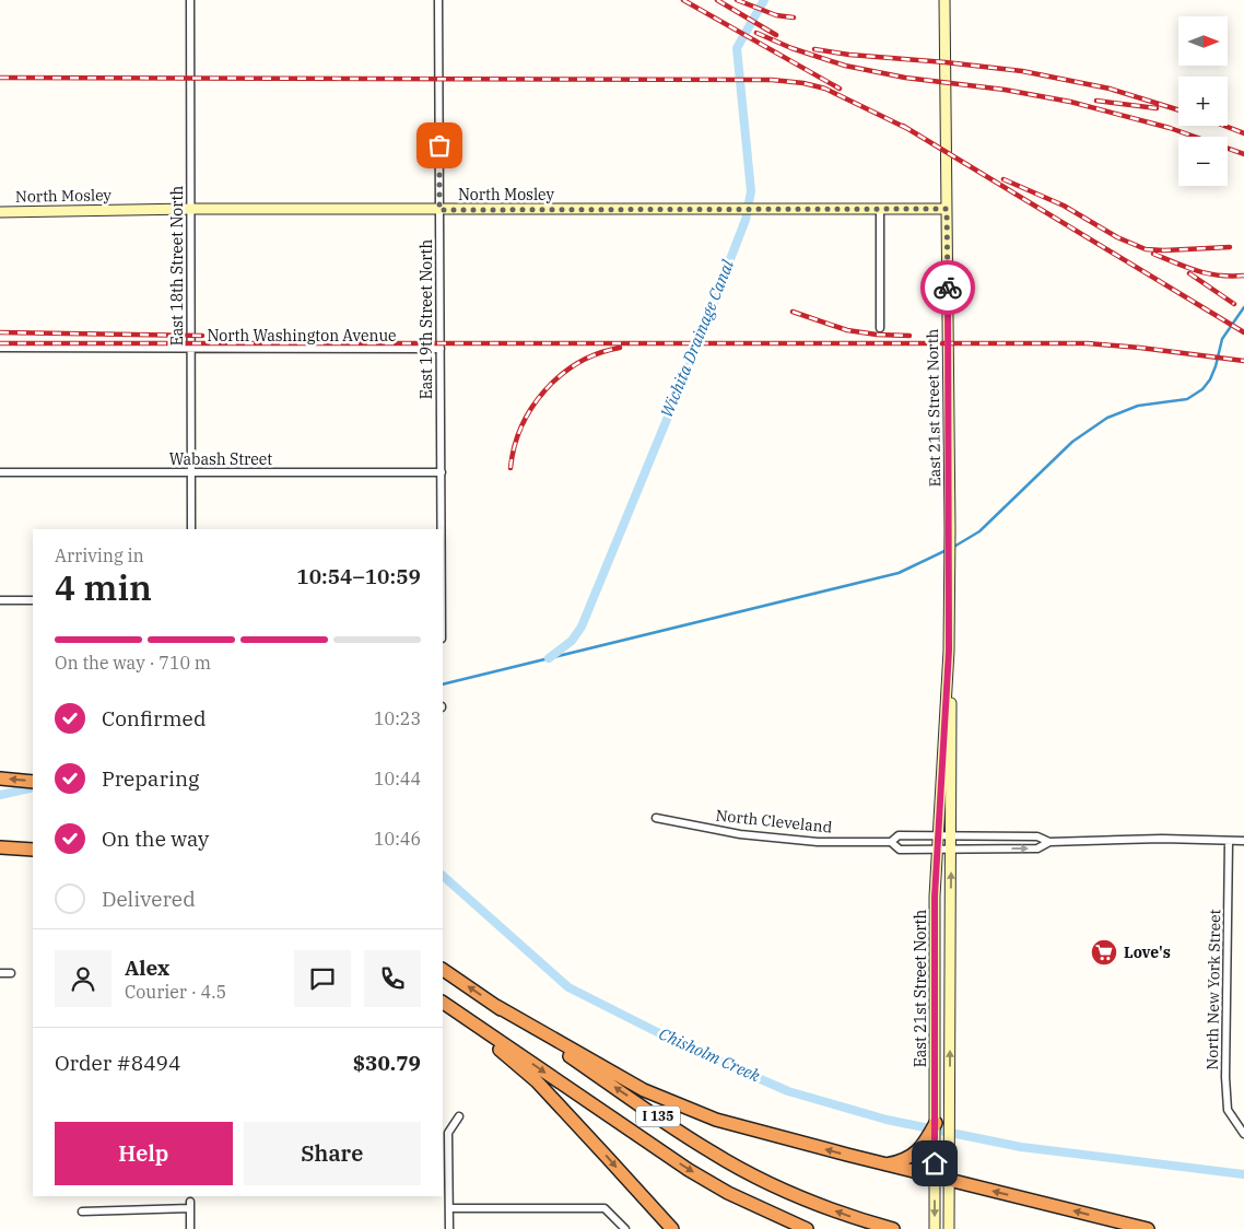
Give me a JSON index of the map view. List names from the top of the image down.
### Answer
{
  "streets": {
    "highway": ["I 135"],
    "main road": ["North Mosley", "East 21st Street North"],
    "street": [
      "East 18th Street North",
      "East 19th Street North",
      "North Washington Avenue",
      "Wabash Street",
      "North Cleveland",
      "North New York Street"
    ]
  },
  "crossings": [
    ["North Mosley", "East 18th Street North"],
    ["North Mosley", "East 19th Street North"],
    ["North Mosley", "East 21st Street North"],
    ["East 18th Street North", "North Washington Avenue"],
    ["East 18th Street North", "Wabash Street"],
    ["East 19th Street North", "North Washington Avenue"],
    ["East 19th Street North", "Wabash Street"],
    ["East 21st Street North", "North Cleveland"],
    ["North Cleveland", "North New York Street"]
  ],
  "water": ["Wichita Drainage Canal", "Chisholm Creek"],
  "places": {
    "supermarket": ["Love's"]
  },
  "north": "right",
  "page": {
    "map_buttons": ["+", "−"],
    "heading": ["4 min", "Arriving in", "10:54–10:59"],
    "panel": [
      "Alex",
      "Courier · 4.5",
      "Order #8494",
      "$30.79"
    ],
    "bar": "On the way · 710 m",
    "list": [
      ["Confirmed", "10:23"],
      ["Preparing", "10:44"],
      ["On the way", "10:46"],
      "Delivered"
    ],
    "buttons": ["Help", "Share"]
  }
}
